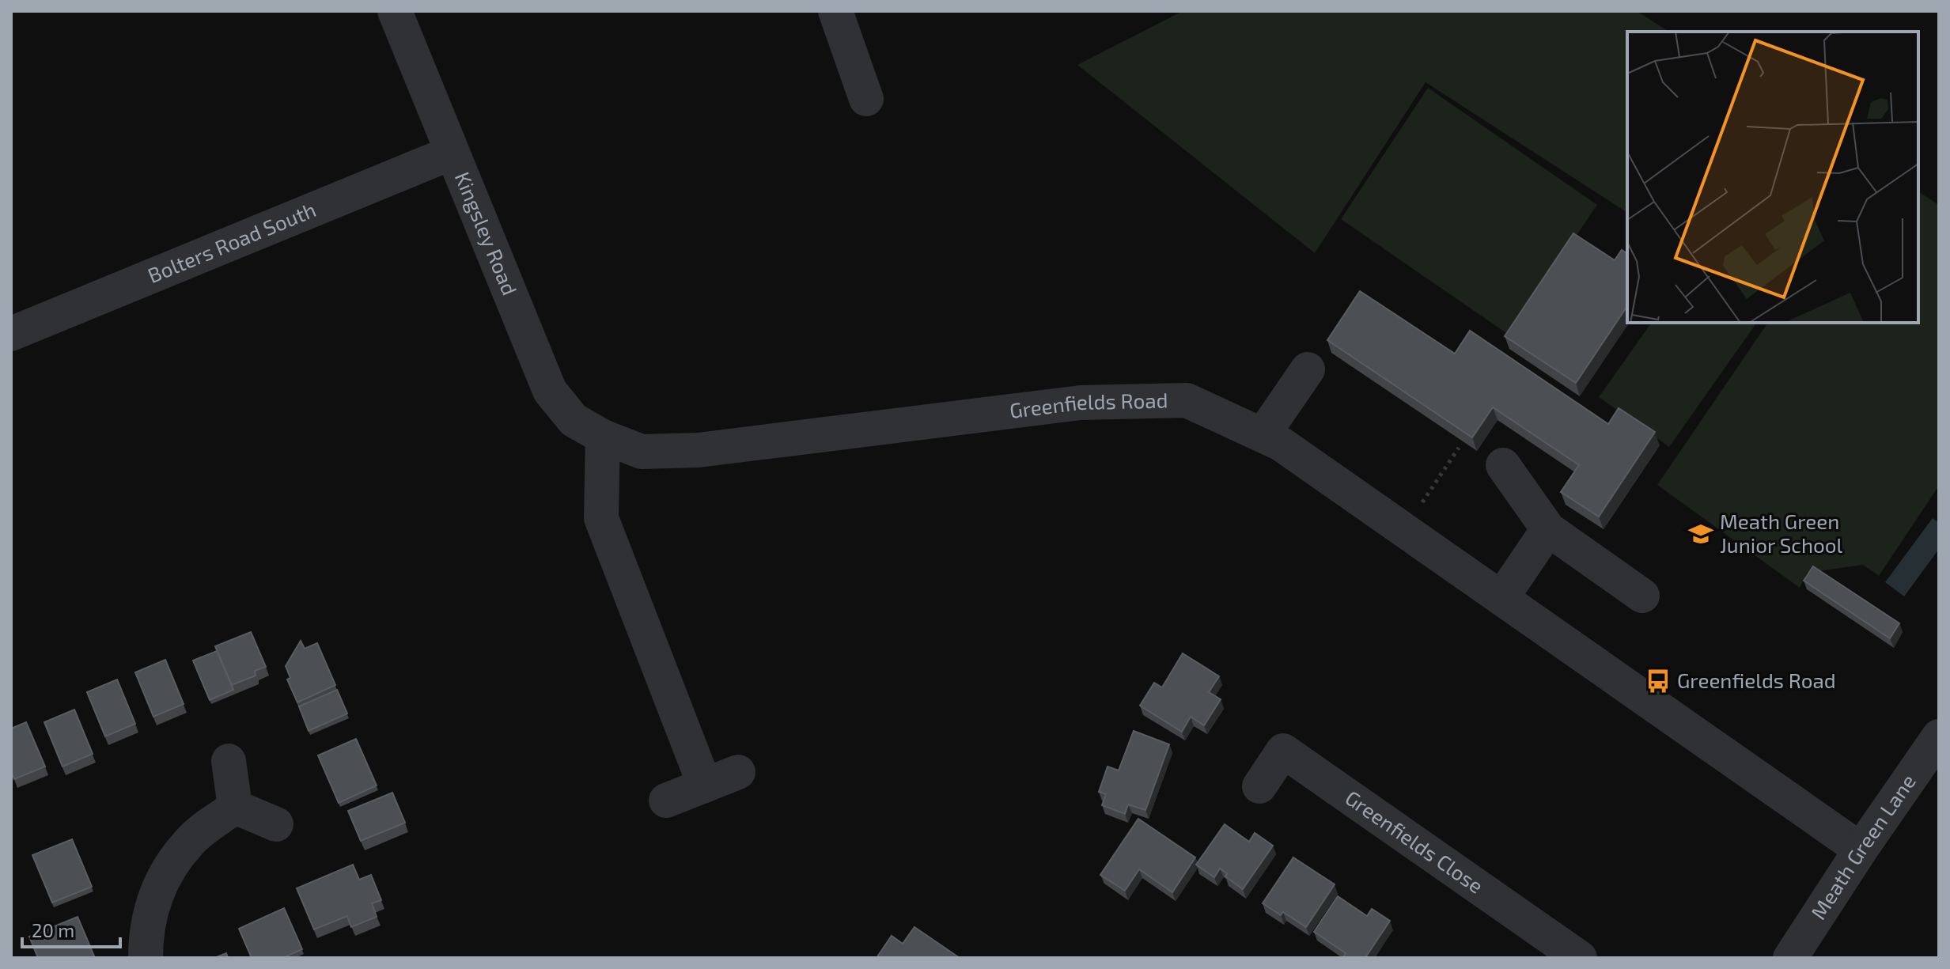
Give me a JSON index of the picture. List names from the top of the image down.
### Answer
{
  "streets": {
    "street": [
      "Kingsley Road",
      "Bolters Road South",
      "Greenfields Road",
      "Greenfields Close",
      "Meath Green Lane"
    ]
  },
  "crossings": [
    ["Kingsley Road", "Bolters Road South"],
    ["Kingsley Road", "Greenfields Road"],
    ["Greenfields Road", "Meath Green Lane"]
  ],
  "places": {
    "school or university": ["Meath Green Junior School"],
    "bus stop": ["Greenfields Road"]
  },
  "scale_bar": "20 m"
}
